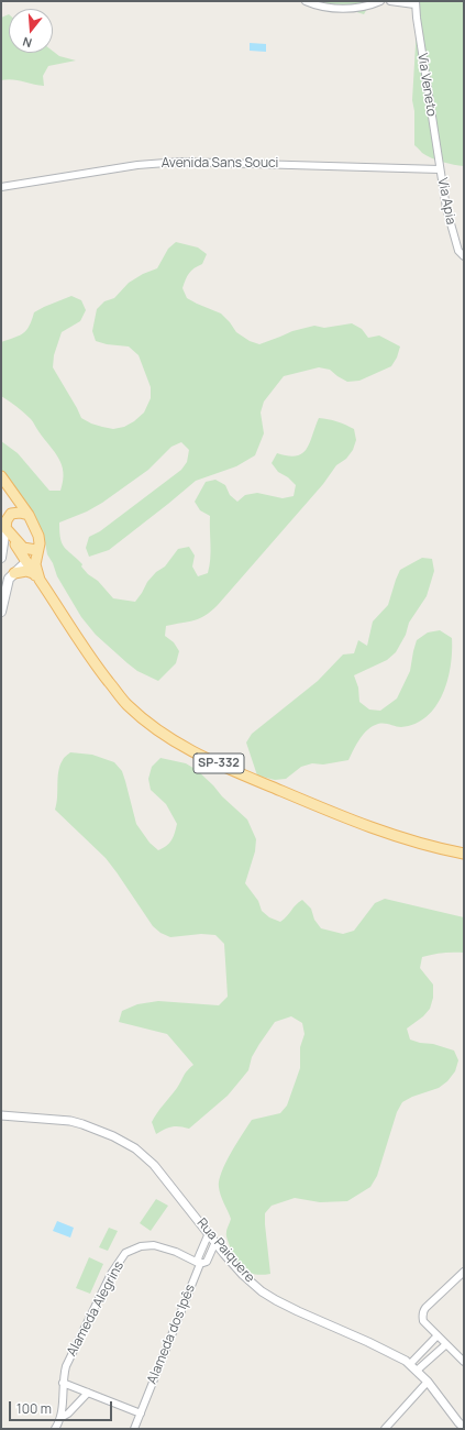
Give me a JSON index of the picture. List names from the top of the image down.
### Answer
{
  "streets": {
    "main road": ["SP-332"],
    "street": [
      "Via Veneto",
      "Avenida Sans Souci",
      "Via Apia",
      "Rua Paiquere",
      "Alameda Alegrins",
      "Alameda dos Ipês"
    ]
  },
  "crossings": [
    ["Via Veneto", "Avenida Sans Souci"],
    ["Via Veneto", "Via Apia"],
    ["Avenida Sans Souci", "Via Apia"],
    ["Alameda Alegrins", "Alameda dos Ipês"]
  ],
  "scale_bar": "100 m",
  "north": "bottom"
}
